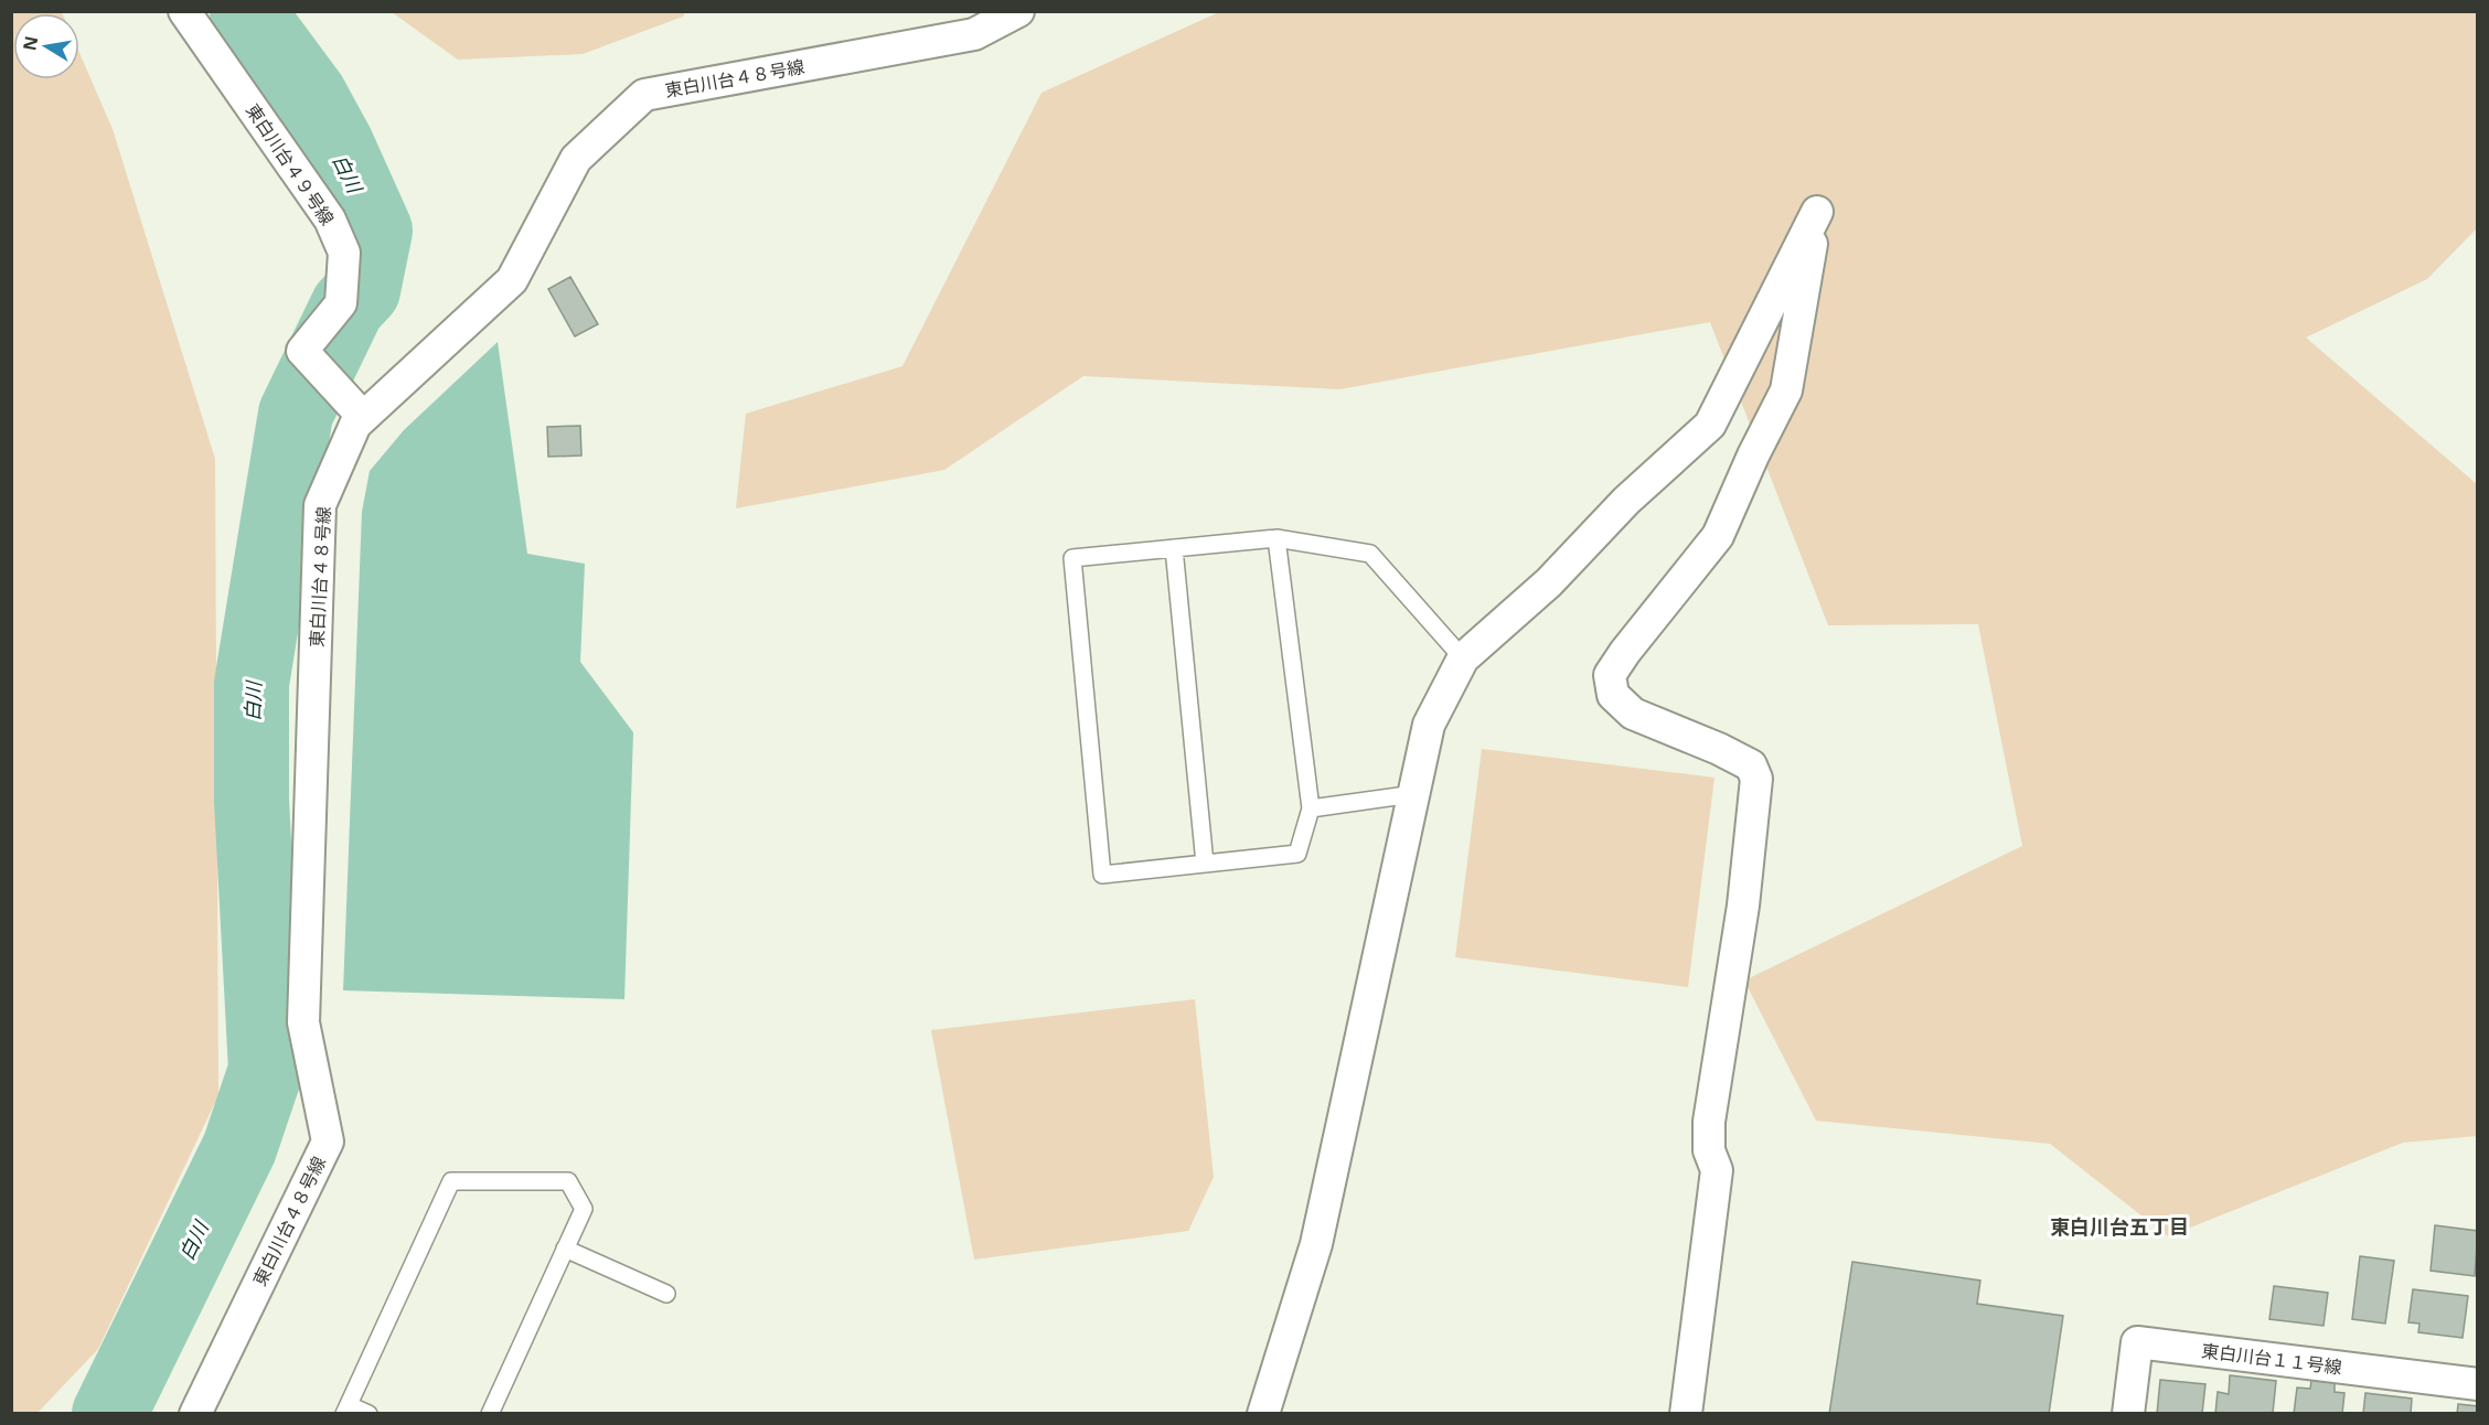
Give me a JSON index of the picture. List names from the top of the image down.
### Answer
{
  "streets": {
    "street": ["東白川台４８号線", "東白川台４９号線", "東白川台１１号線"]
  },
  "crossings": [
    ["東白川台４８号線", "東白川台４９号線"]
  ],
  "districts": ["東白川台五丁目"],
  "water": ["白川"],
  "north": "left"
}
